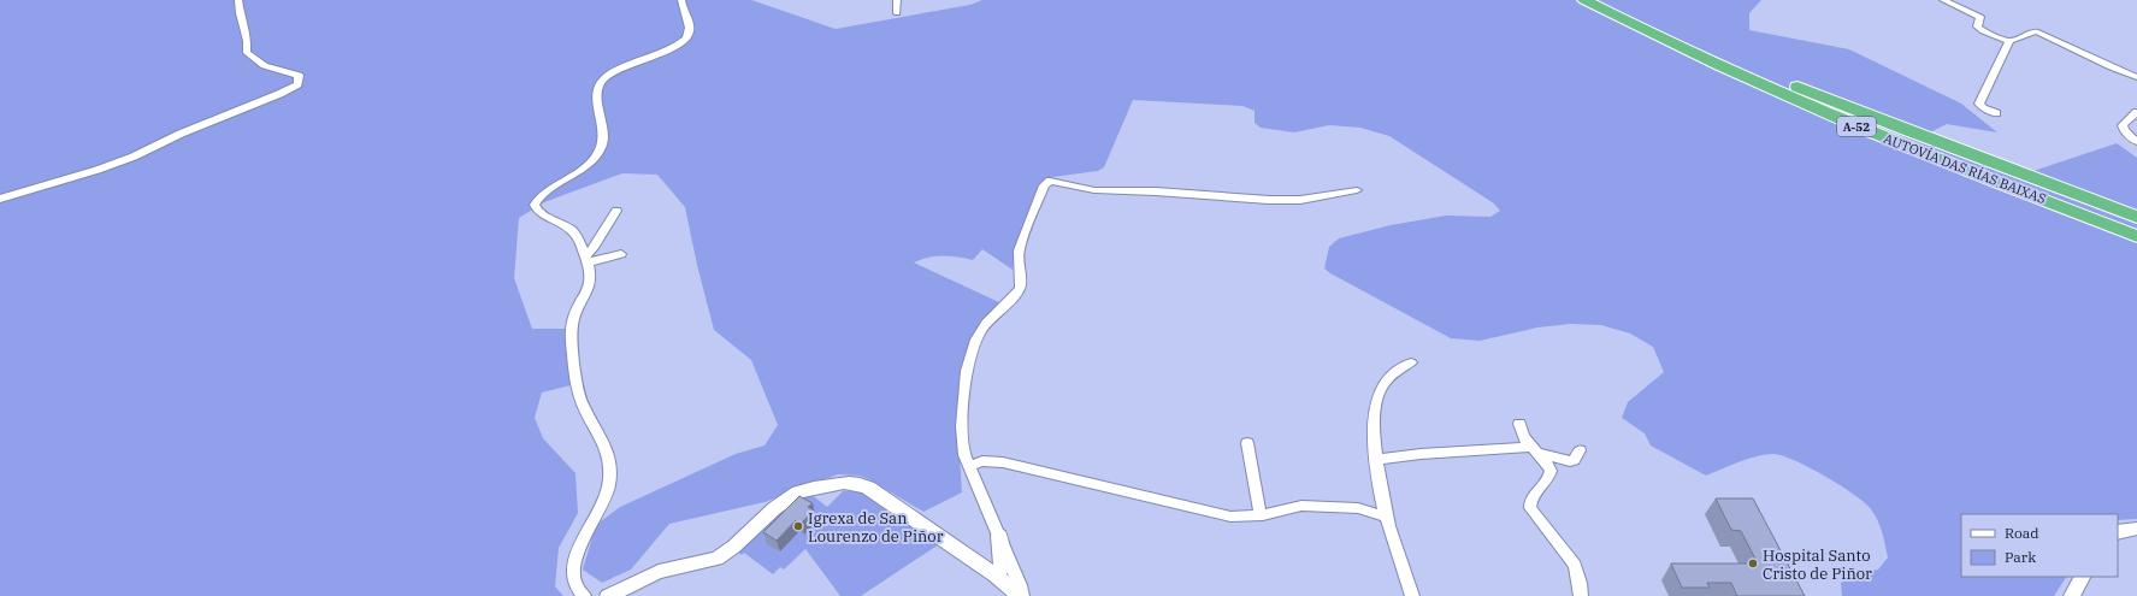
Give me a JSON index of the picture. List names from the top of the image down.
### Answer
{
  "streets": {
    "highway": ["A-52", "AUTOVÍA DAS RÍAS BAIXAS"]
  },
  "places": ["Igrexa de San Lourenzo de Piñor", "Hospital Santo Cristo de Piñor"],
  "legend": ["Road", "Park"]
}
